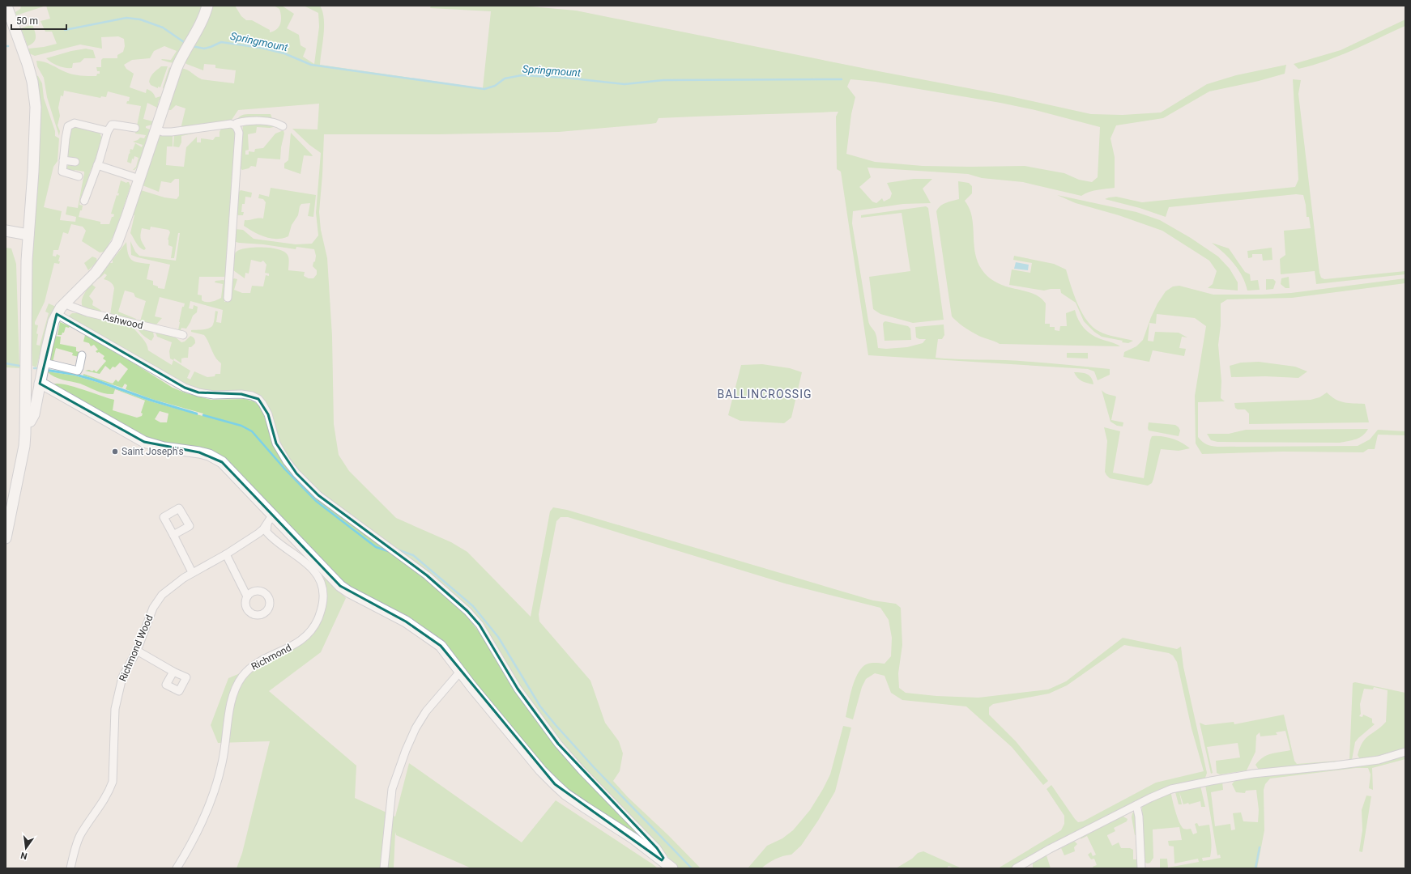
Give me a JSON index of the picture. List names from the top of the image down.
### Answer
{
  "streets": {
    "street": ["Ashwood", "Richmond Wood", "Richmond"]
  },
  "crossings": [
    ["Richmond Wood", "Richmond"]
  ],
  "districts": ["BALLINCROSSIG"],
  "water": ["Springmount"],
  "places": ["Saint Joseph's"],
  "scale_bar": "50 m",
  "north": "bottom"
}
